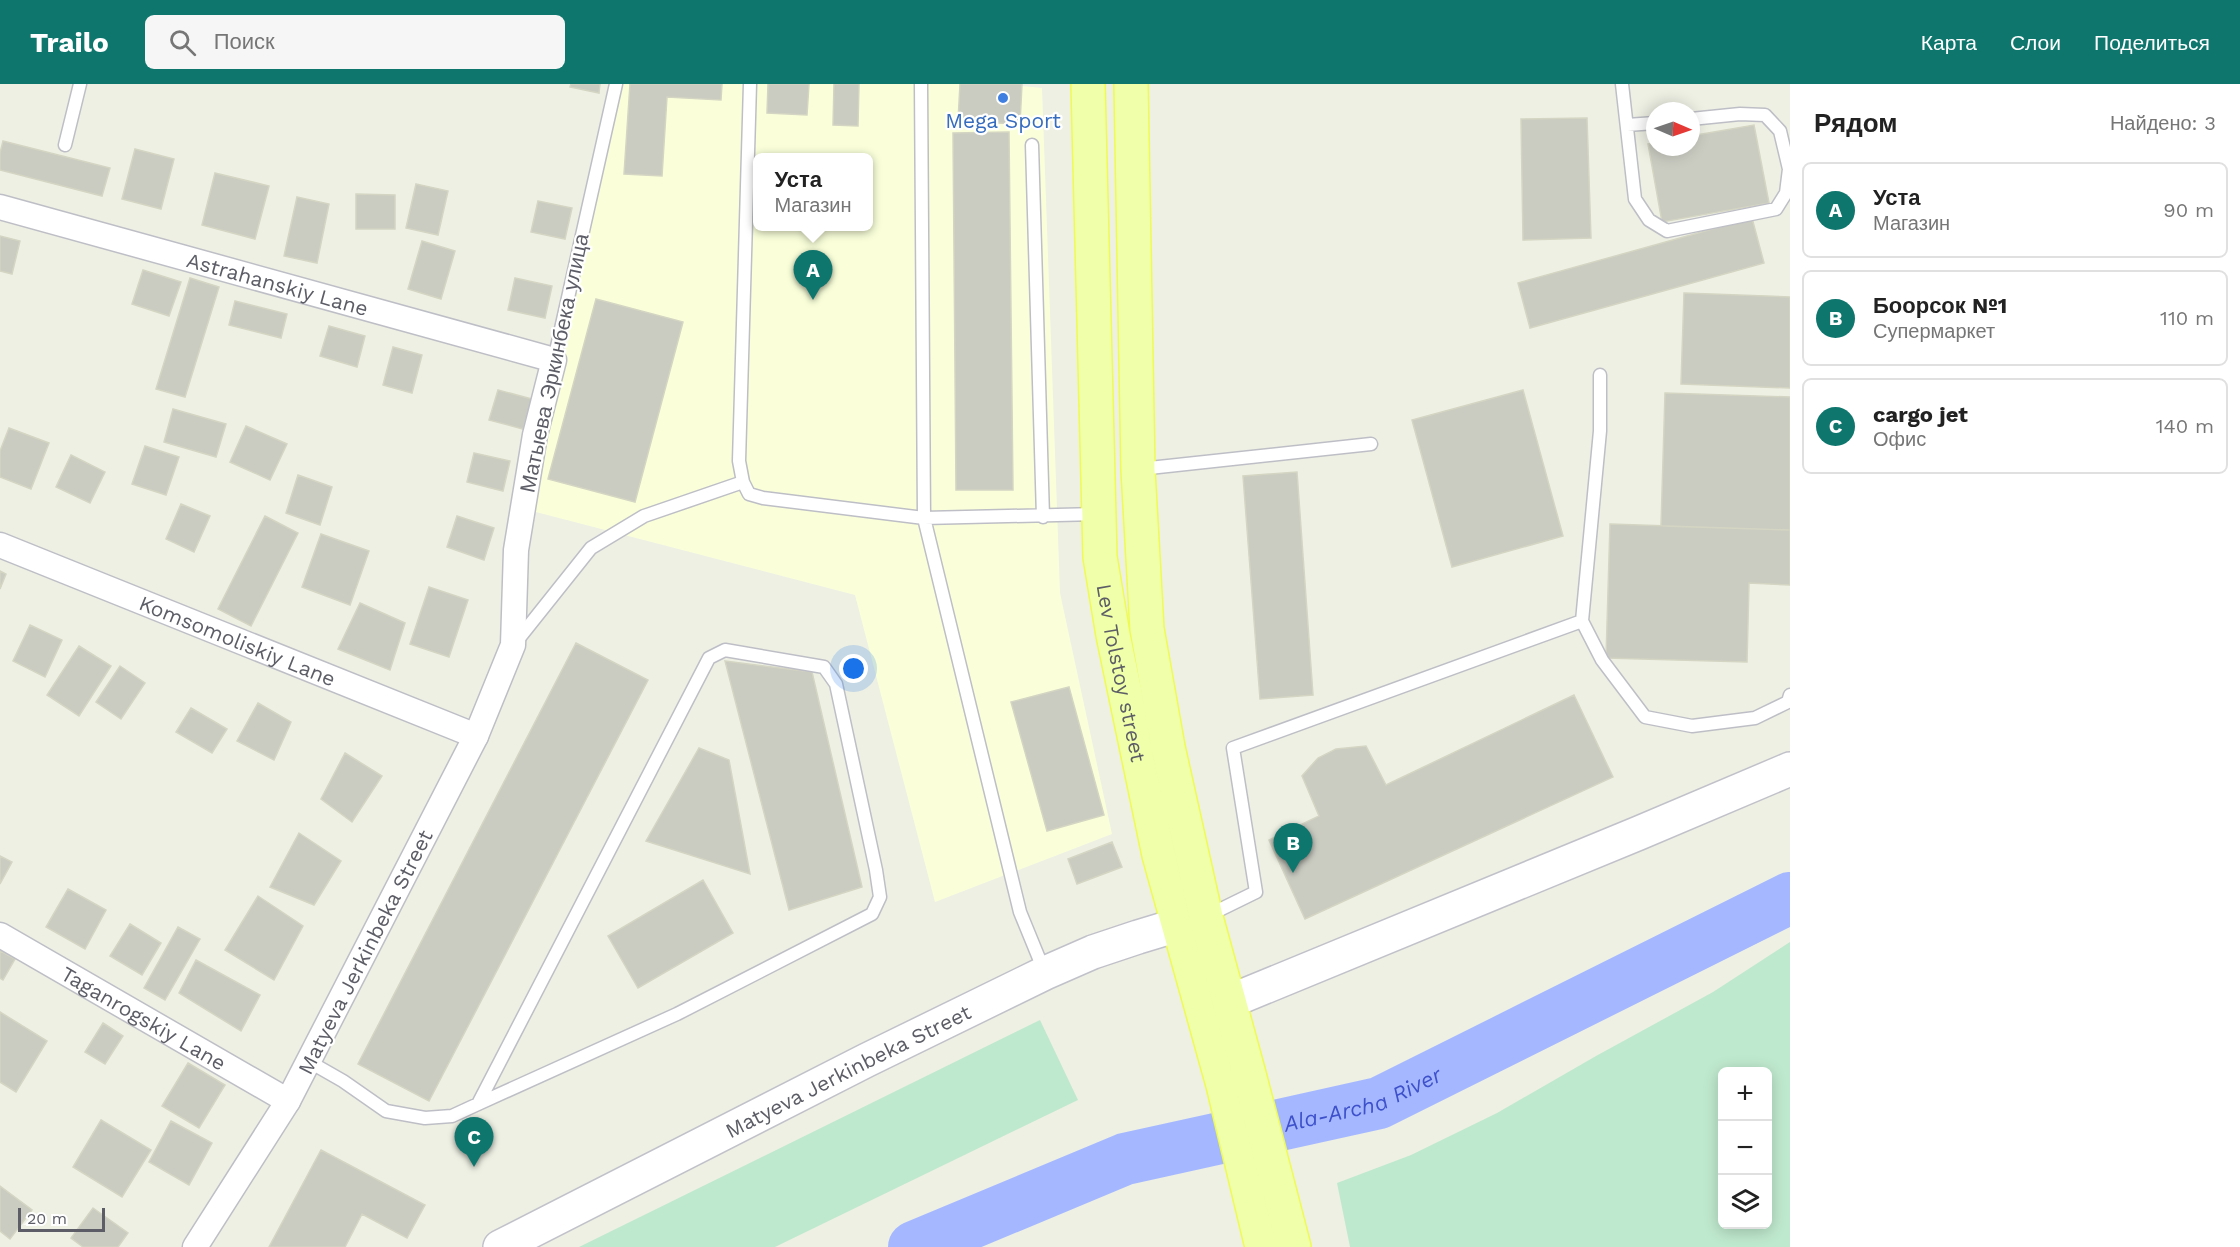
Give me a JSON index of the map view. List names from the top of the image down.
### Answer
{
  "streets": {
    "main road": ["Lev Tolstoy street", "Matyeva Jerkinbeka Street"],
    "street": [
      "Astrahanskiy Lane",
      "Матыева Эркинбека улица",
      "Komsomoliskiy Lane",
      "Taganrogskiy Lane"
    ]
  },
  "crossings": [
    ["Astrahanskiy Lane", "Матыева Эркинбека улица"],
    ["Матыева Эркинбека улица", "Matyeva Jerkinbeka Street"],
    ["Komsomoliskiy Lane", "Matyeva Jerkinbeka Street"],
    ["Lev Tolstoy street", "Matyeva Jerkinbeka Street"],
    ["Matyeva Jerkinbeka Street", "Taganrogskiy Lane"]
  ],
  "water": ["Ala-Archa River"],
  "places": ["Mega Sport"],
  "scale_bar": "20 m",
  "north": "right",
  "page": {
    "header": "Trailo",
    "search": "Поиск",
    "nav": ["Карта", "Слои", "Поделиться"],
    "heading": ["Рядом", "Найдено: 3"],
    "popup": ["Уста", "Магазин"],
    "list": [
      {
        "mark": "A",
        "name": "Уста",
        "note": "Магазин",
        "value": "90 m"
      },
      {
        "mark": "B",
        "name": "Боорсок №1",
        "note": "Супермаркет",
        "value": "110 m"
      },
      {
        "mark": "C",
        "name": "cargo jet",
        "note": "Офис",
        "value": "140 m"
      }
    ],
    "pins": ["A", "B", "C"],
    "map_buttons": ["+", "−"],
    "scale": "20 m"
  }
}
